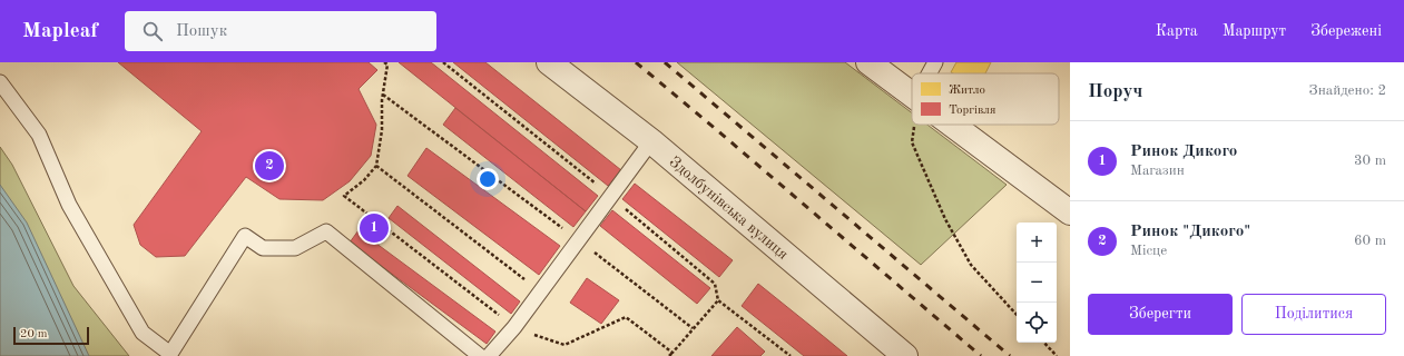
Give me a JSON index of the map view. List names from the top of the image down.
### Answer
{
  "streets": {
    "street": ["Здолбунівська вулиця"]
  },
  "legend": ["Житло", "Торгівля"],
  "scale_bar": "20 m",
  "page": {
    "header": "Mapleaf",
    "search": "Пошук",
    "nav": ["Карта", "Маршрут", "Збережені"],
    "heading": ["Поруч", "Знайдено: 2"],
    "list": [
      {
        "mark": "1",
        "name": "Ринок Дикого",
        "note": "Магазин",
        "value": "30 m"
      },
      {
        "mark": "2",
        "name": "Ринок \"Дикого\"",
        "note": "Місце",
        "value": "60 m"
      }
    ],
    "pins": ["2", "1"],
    "map_buttons": ["+", "−"],
    "buttons": ["Зберегти", "Поділитися"],
    "scale": "20 m"
  }
}
